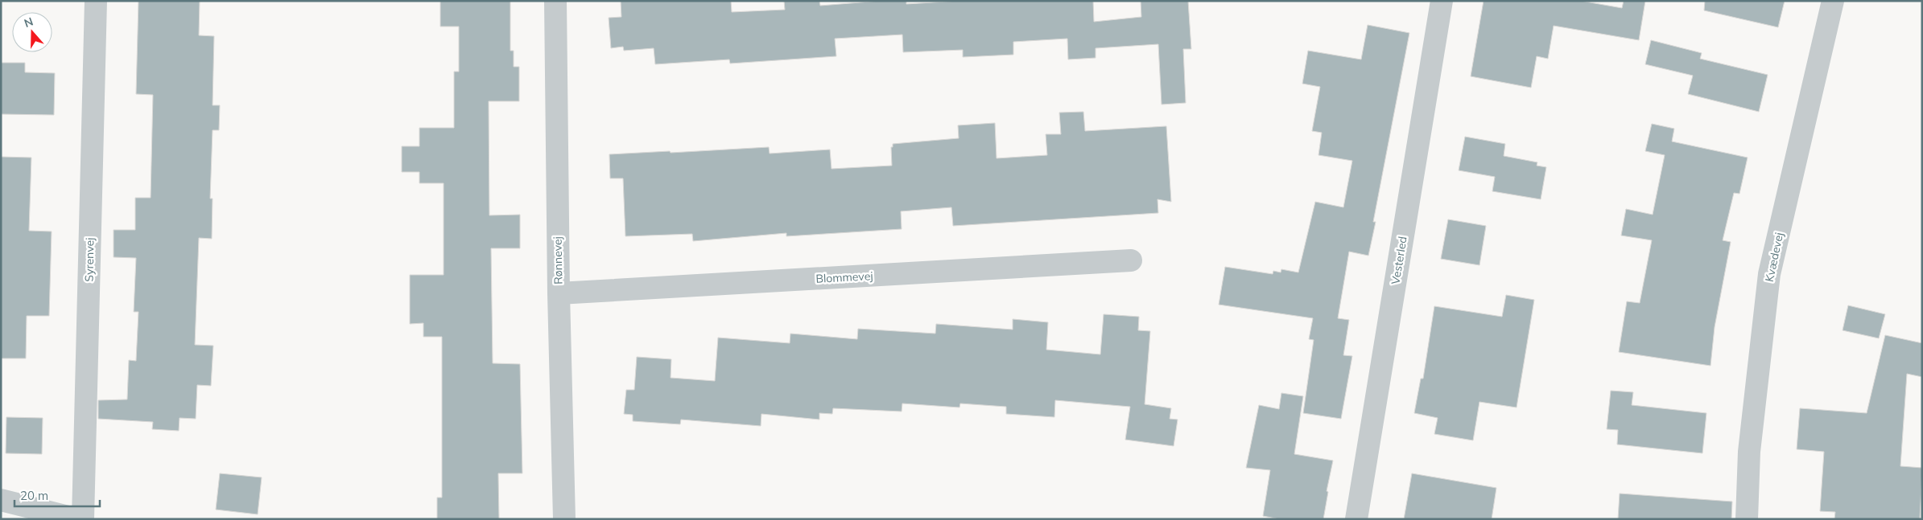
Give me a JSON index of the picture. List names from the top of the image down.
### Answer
{
  "streets": {
    "street": [
      "Kvædevej",
      "Syrenvej",
      "Rønnevej",
      "Vesterled",
      "Blommevej"
    ]
  },
  "crossings": [
    ["Rønnevej", "Blommevej"]
  ],
  "scale_bar": "20 m",
  "north": "top"
}
